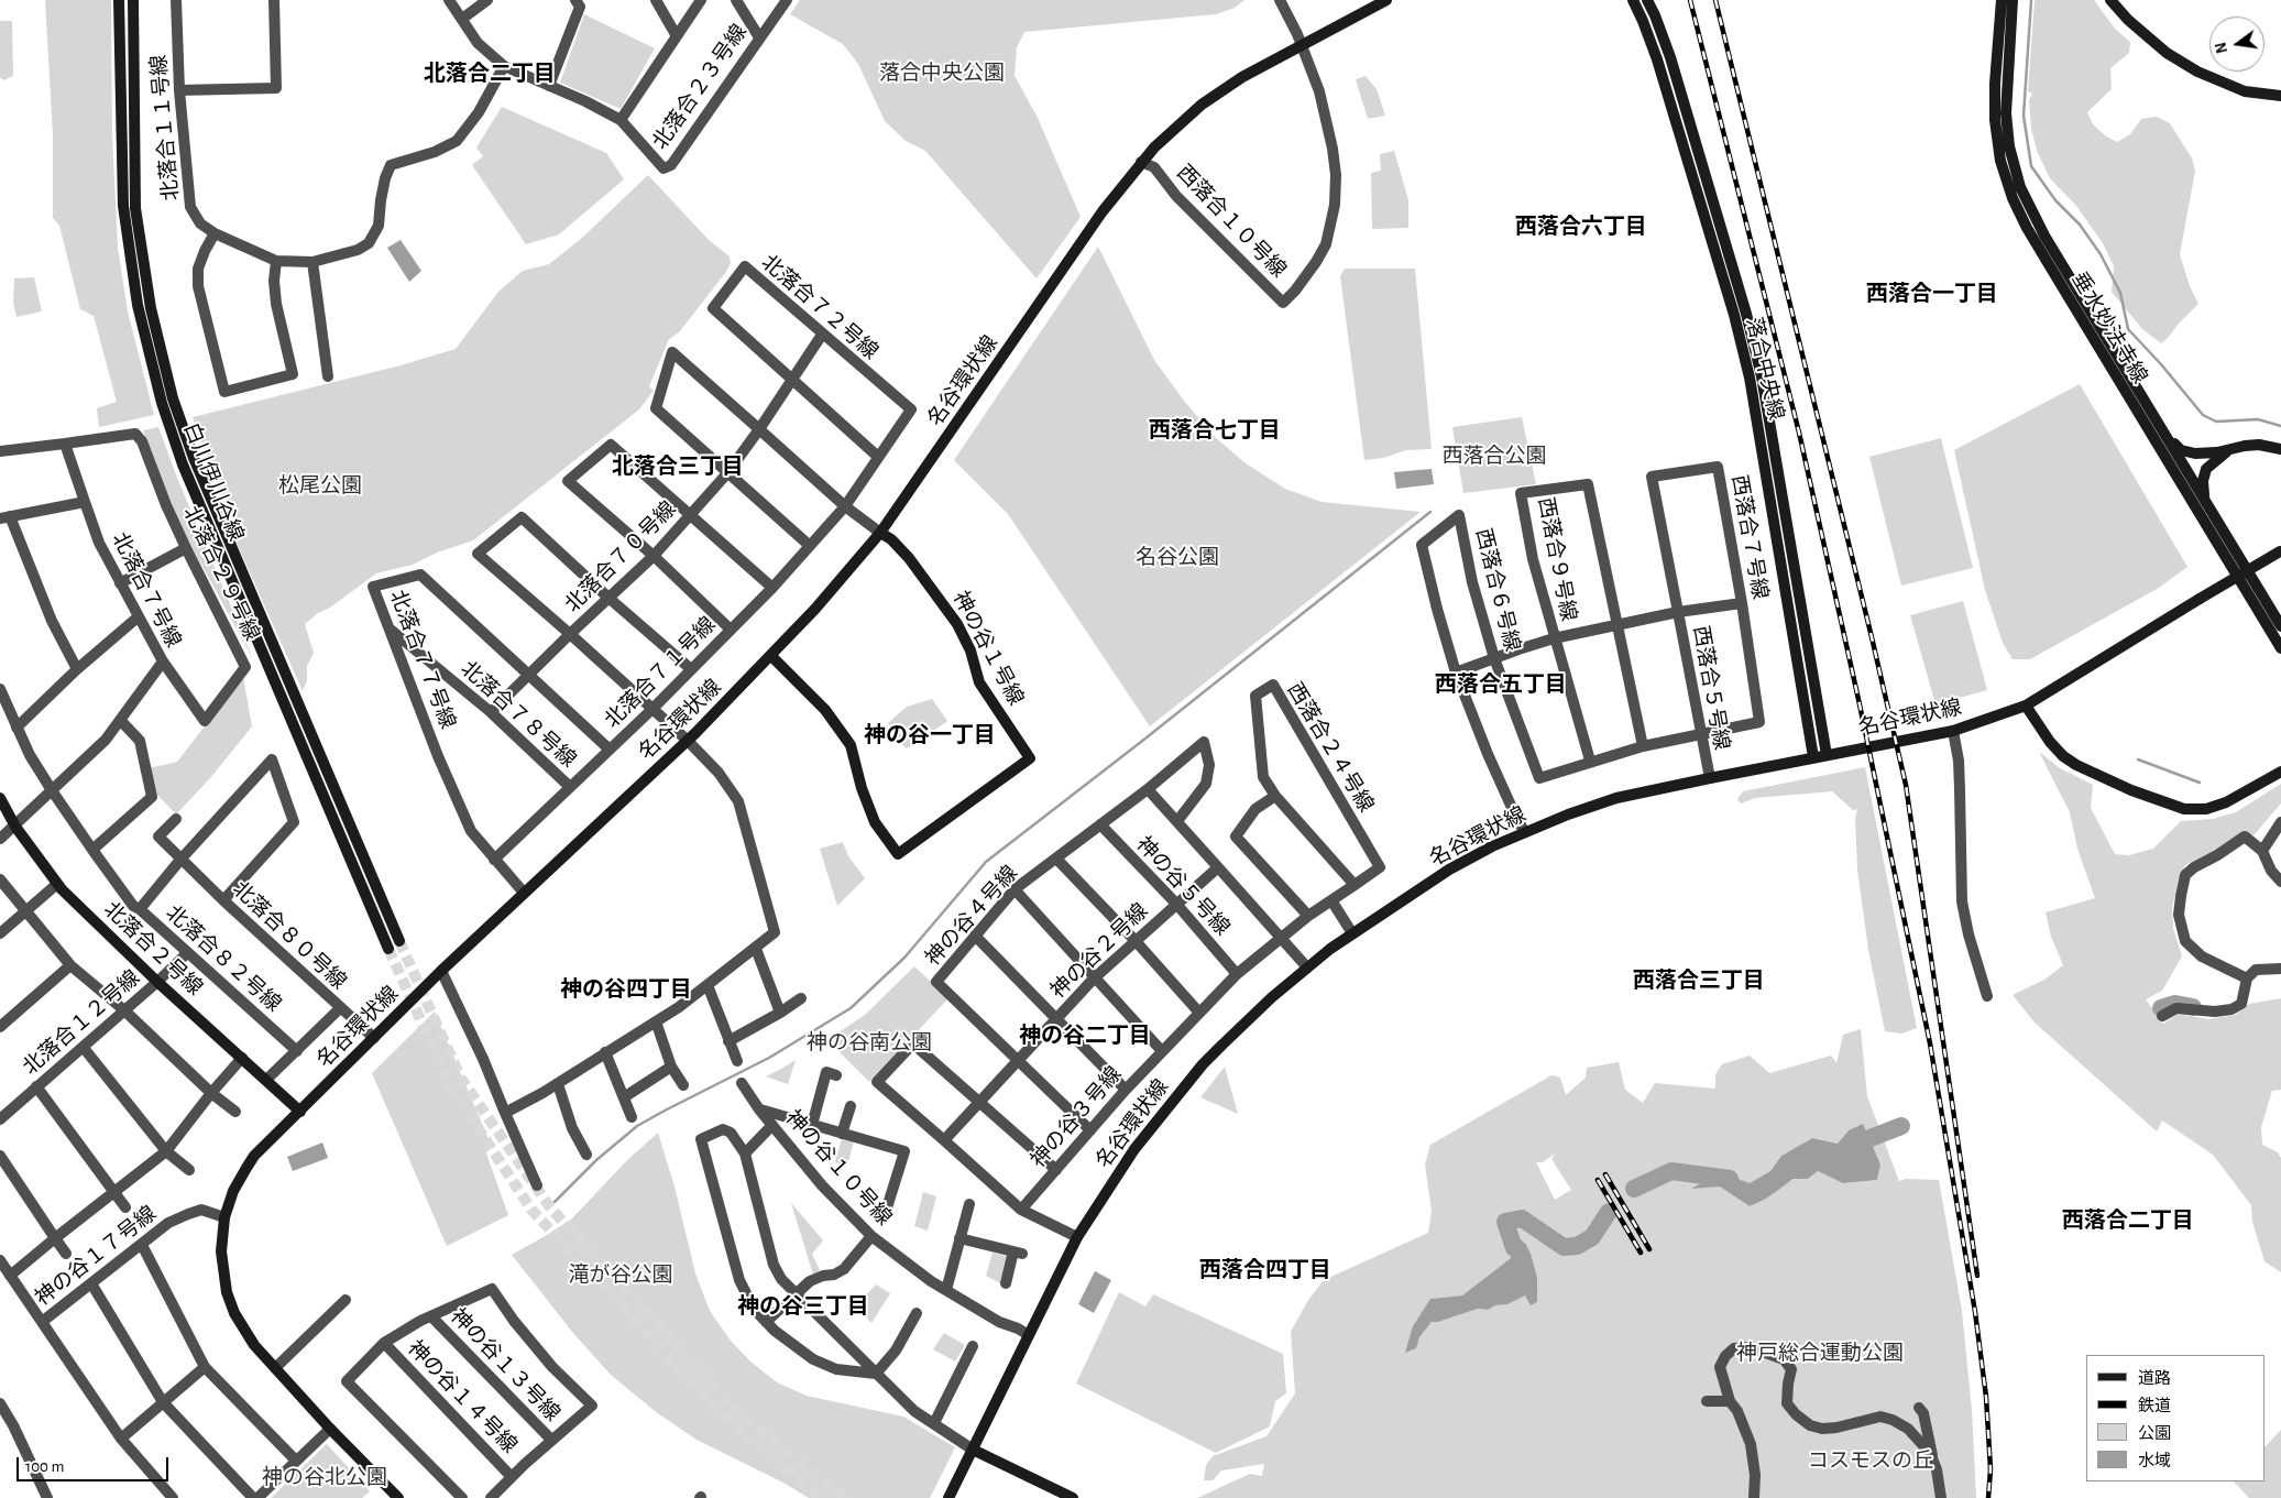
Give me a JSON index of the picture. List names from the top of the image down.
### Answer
{
  "streets": {
    "street": [
      "北落合２３号線",
      "北落合１１号線",
      "西落合１０号線",
      "北落合７２号線",
      "垂水妙法寺線",
      "落合中央線",
      "名谷環状線",
      "白川伊川谷線",
      "西落合７号線",
      "北落合７０号線",
      "西落合９号線",
      "北落合２９号線",
      "北落合７号線",
      "西落合６号線",
      "神の谷１号線",
      "北落合７７号線",
      "北落合７１号線",
      "西落合５号線",
      "北落合７８号線",
      "西落合２４号線",
      "神の谷５号線",
      "神の谷４号線",
      "北落合８０号線",
      "北落合２号線",
      "神の谷２号線",
      "北落合８２号線",
      "北落合１２号線",
      "神の谷３号線",
      "神の谷１０号線",
      "神の谷１７号線",
      "神の谷１３号線",
      "神の谷１４号線"
    ]
  },
  "crossings": [
    ["西落合１０号線", "名谷環状線"],
    ["北落合７２号線", "北落合７０号線"],
    ["北落合７２号線", "北落合７１号線"],
    ["落合中央線", "名谷環状線"],
    ["名谷環状線", "北落合７０号線"],
    ["名谷環状線", "神の谷１号線"],
    ["名谷環状線", "北落合７７号線"],
    ["名谷環状線", "西落合５号線"],
    ["名谷環状線", "北落合８０号線"],
    ["名谷環状線", "北落合２号線"],
    ["名谷環状線", "神の谷１０号線"],
    ["名谷環状線", "神の谷１７号線"],
    ["西落合７号線", "西落合６号線"],
    ["西落合７号線", "西落合５号線"],
    ["北落合７０号線", "北落合７１号線"],
    ["西落合９号線", "西落合６号線"],
    ["西落合９号線", "西落合５号線"],
    ["北落合２９号線", "北落合７号線"],
    ["北落合７号線", "北落合２号線"],
    ["西落合６号線", "西落合５号線"],
    ["北落合７７号線", "北落合７１号線"],
    ["北落合７７号線", "北落合７８号線"],
    ["北落合７１号線", "北落合７８号線"],
    ["西落合２４号線", "神の谷３号線"],
    ["神の谷５号線", "神の谷４号線"],
    ["神の谷５号線", "神の谷２号線"],
    ["神の谷５号線", "神の谷３号線"],
    ["神の谷４号線", "神の谷２号線"],
    ["神の谷４号線", "神の谷３号線"],
    ["北落合８０号線", "北落合８２号線"],
    ["北落合２号線", "北落合１２号線"],
    ["北落合８２号線", "北落合１２号線"]
  ],
  "districts": [
    "北落合二丁目",
    "西落合六丁目",
    "西落合一丁目",
    "西落合七丁目",
    "北落合三丁目",
    "西落合五丁目",
    "神の谷一丁目",
    "西落合三丁目",
    "神の谷四丁目",
    "神の谷二丁目",
    "西落合二丁目",
    "西落合四丁目",
    "神の谷三丁目"
  ],
  "parks": [
    "落合中央公園",
    "西落合公園",
    "松尾公園",
    "名谷公園",
    "神の谷南公園",
    "滝が谷公園",
    "神戸総合運動公園",
    "コスモスの丘",
    "神の谷北公園"
  ],
  "legend": [
    "道路",
    "鉄道",
    "公園",
    "水域"
  ],
  "scale_bar": "100 m",
  "north": "left"
}
